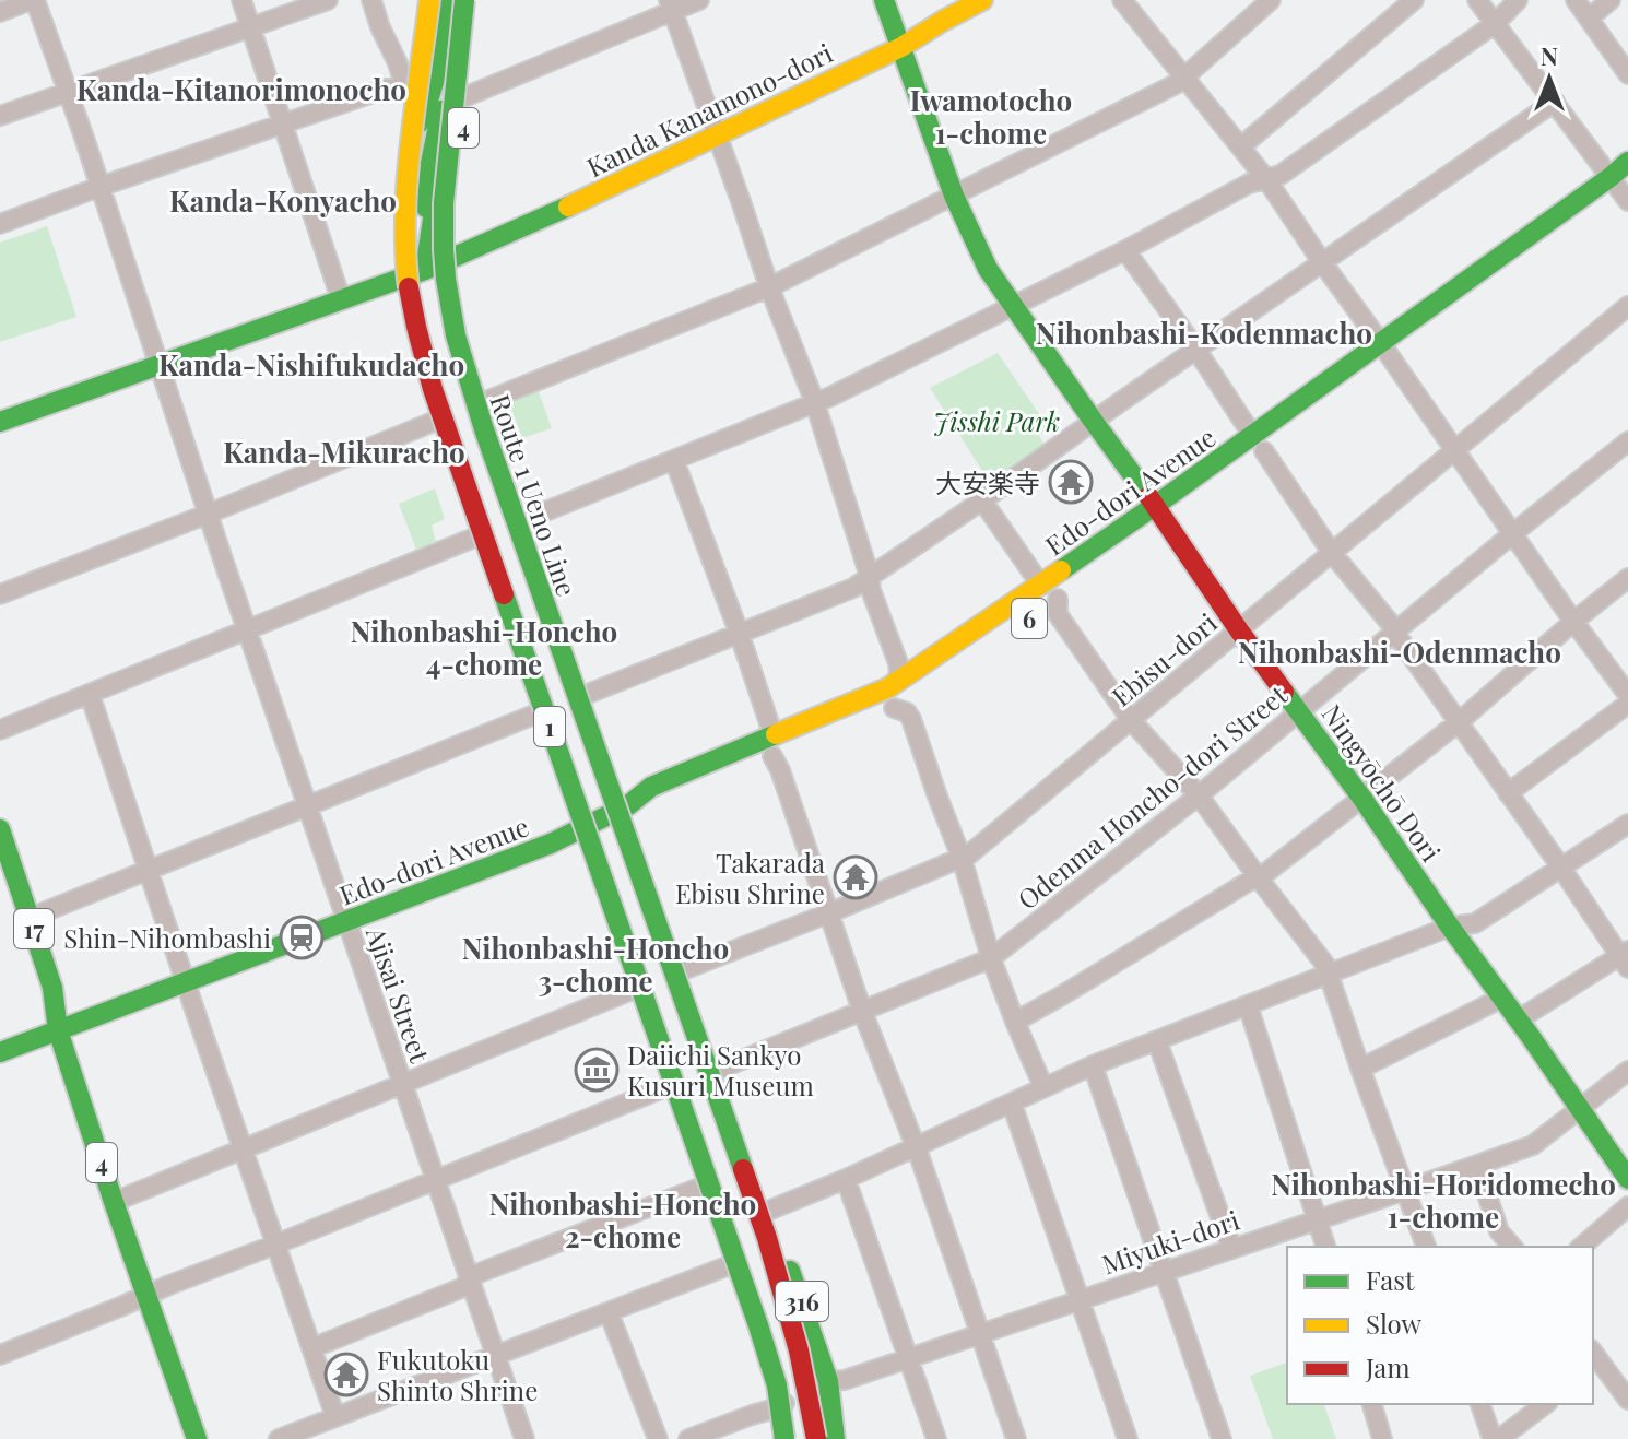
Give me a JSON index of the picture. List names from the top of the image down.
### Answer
{
  "streets": {
    "main road": [
      "Kanda Kanamono-dori",
      "4",
      "Edo-dori Avenue",
      "Route 1 Ueno Line",
      "6",
      "1",
      "Ningyōchō Dori",
      "17",
      "316"
    ],
    "street": [
      "Ebisu-dori",
      "Odenma Honcho-dori Street",
      "Ajisai Street",
      "Miyuki-dori"
    ]
  },
  "crossings": [
    ["Kanda Kanamono-dori", "4"],
    ["Kanda Kanamono-dori", "Ningyōchō Dori"],
    ["4", "Edo-dori Avenue"],
    ["4", "17"],
    ["4", "316"],
    ["Edo-dori Avenue", "Ningyōchō Dori"],
    ["Edo-dori Avenue", "17"],
    ["Edo-dori Avenue", "Ajisai Street"],
    ["Edo-dori Avenue", "316"],
    ["Ebisu-dori", "Ningyōchō Dori"],
    ["Ebisu-dori", "316"],
    ["Ningyōchō Dori", "Odenma Honcho-dori Street"],
    ["Ningyōchō Dori", "Miyuki-dori"],
    ["Odenma Honcho-dori Street", "316"],
    ["Miyuki-dori", "316"]
  ],
  "districts": [
    "Kanda-Kitanorimonocho",
    "Iwamotocho 1-chome",
    "Kanda-Konyacho",
    "Nihonbashi-Kodenmacho",
    "Kanda-Nishifukudacho",
    "Kanda-Mikuracho",
    "Nihonbashi-Honcho 4-chome",
    "Nihonbashi-Odenmacho",
    "Nihonbashi-Honcho 3-chome",
    "Nihonbashi-Horidomecho 1-chome",
    "Nihonbashi-Honcho 2-chome"
  ],
  "parks": ["Jisshi Park"],
  "places": {
    "temple": ["大安楽寺", "Takarada Ebisu Shrine", "Fukutoku Shinto Shrine"],
    "station": ["Shin-Nihombashi"],
    "museum": ["Daiichi Sankyo Kusuri Museum"]
  },
  "legend": ["Fast", "Slow", "Jam"],
  "north": "top"
}
